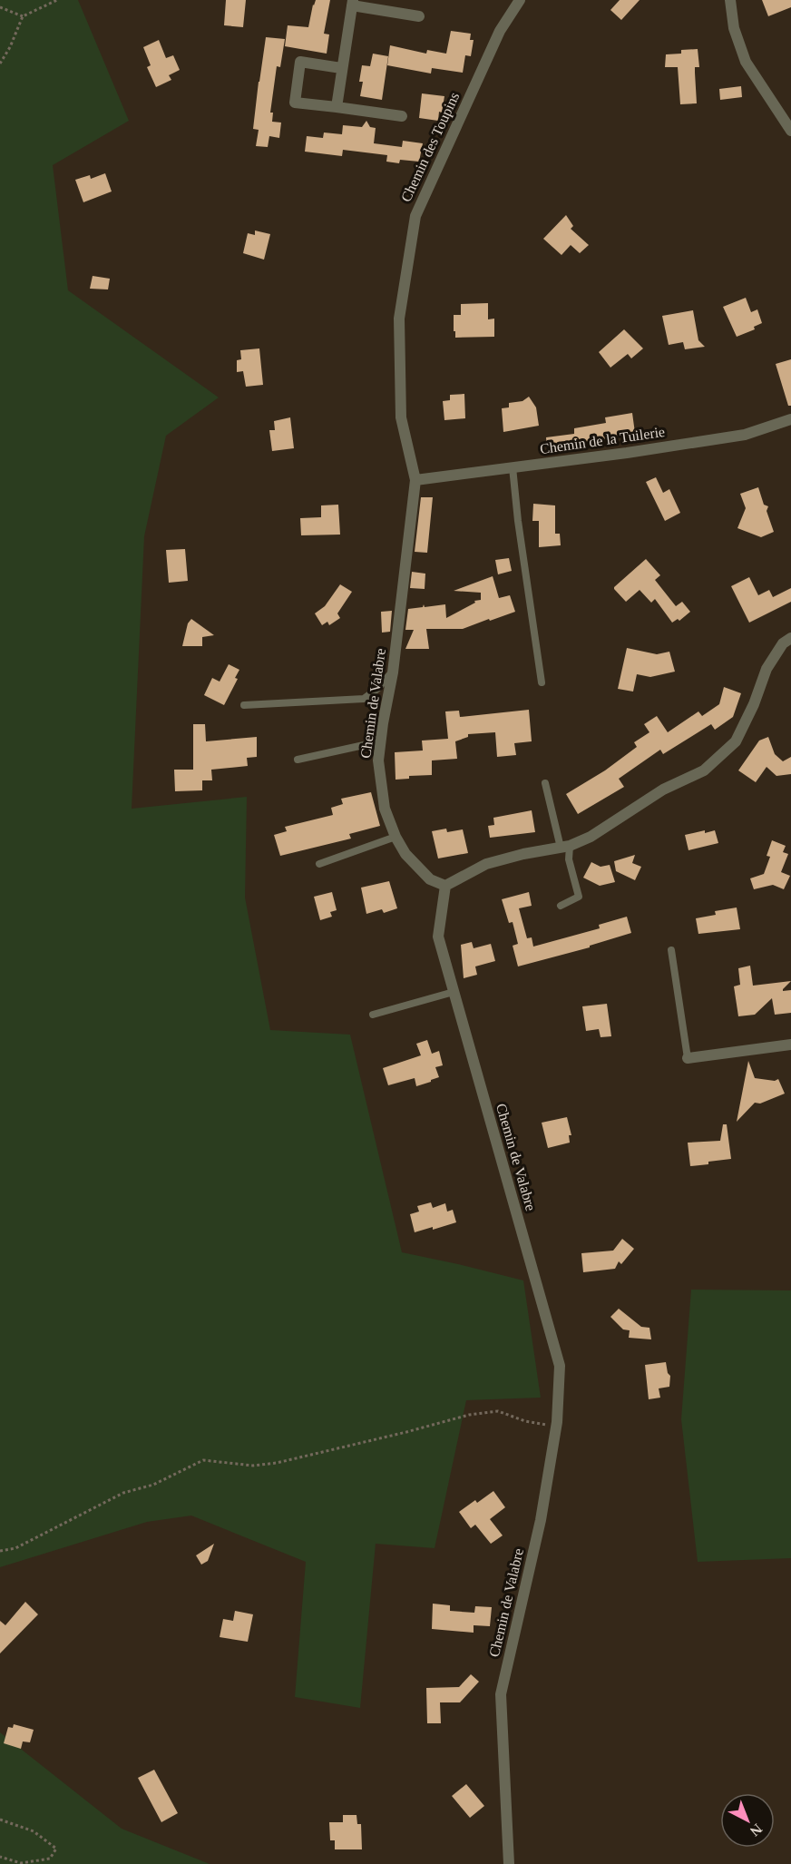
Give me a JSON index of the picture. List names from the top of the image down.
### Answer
{
  "streets": {
    "street": ["Chemin des Toupins", "Chemin de la Tuilerie", "Chemin de Valabre"]
  },
  "crossings": [
    ["Chemin des Toupins", "Chemin de la Tuilerie"],
    ["Chemin des Toupins", "Chemin de Valabre"],
    ["Chemin de la Tuilerie", "Chemin de Valabre"]
  ],
  "north": "bottom right"
}
